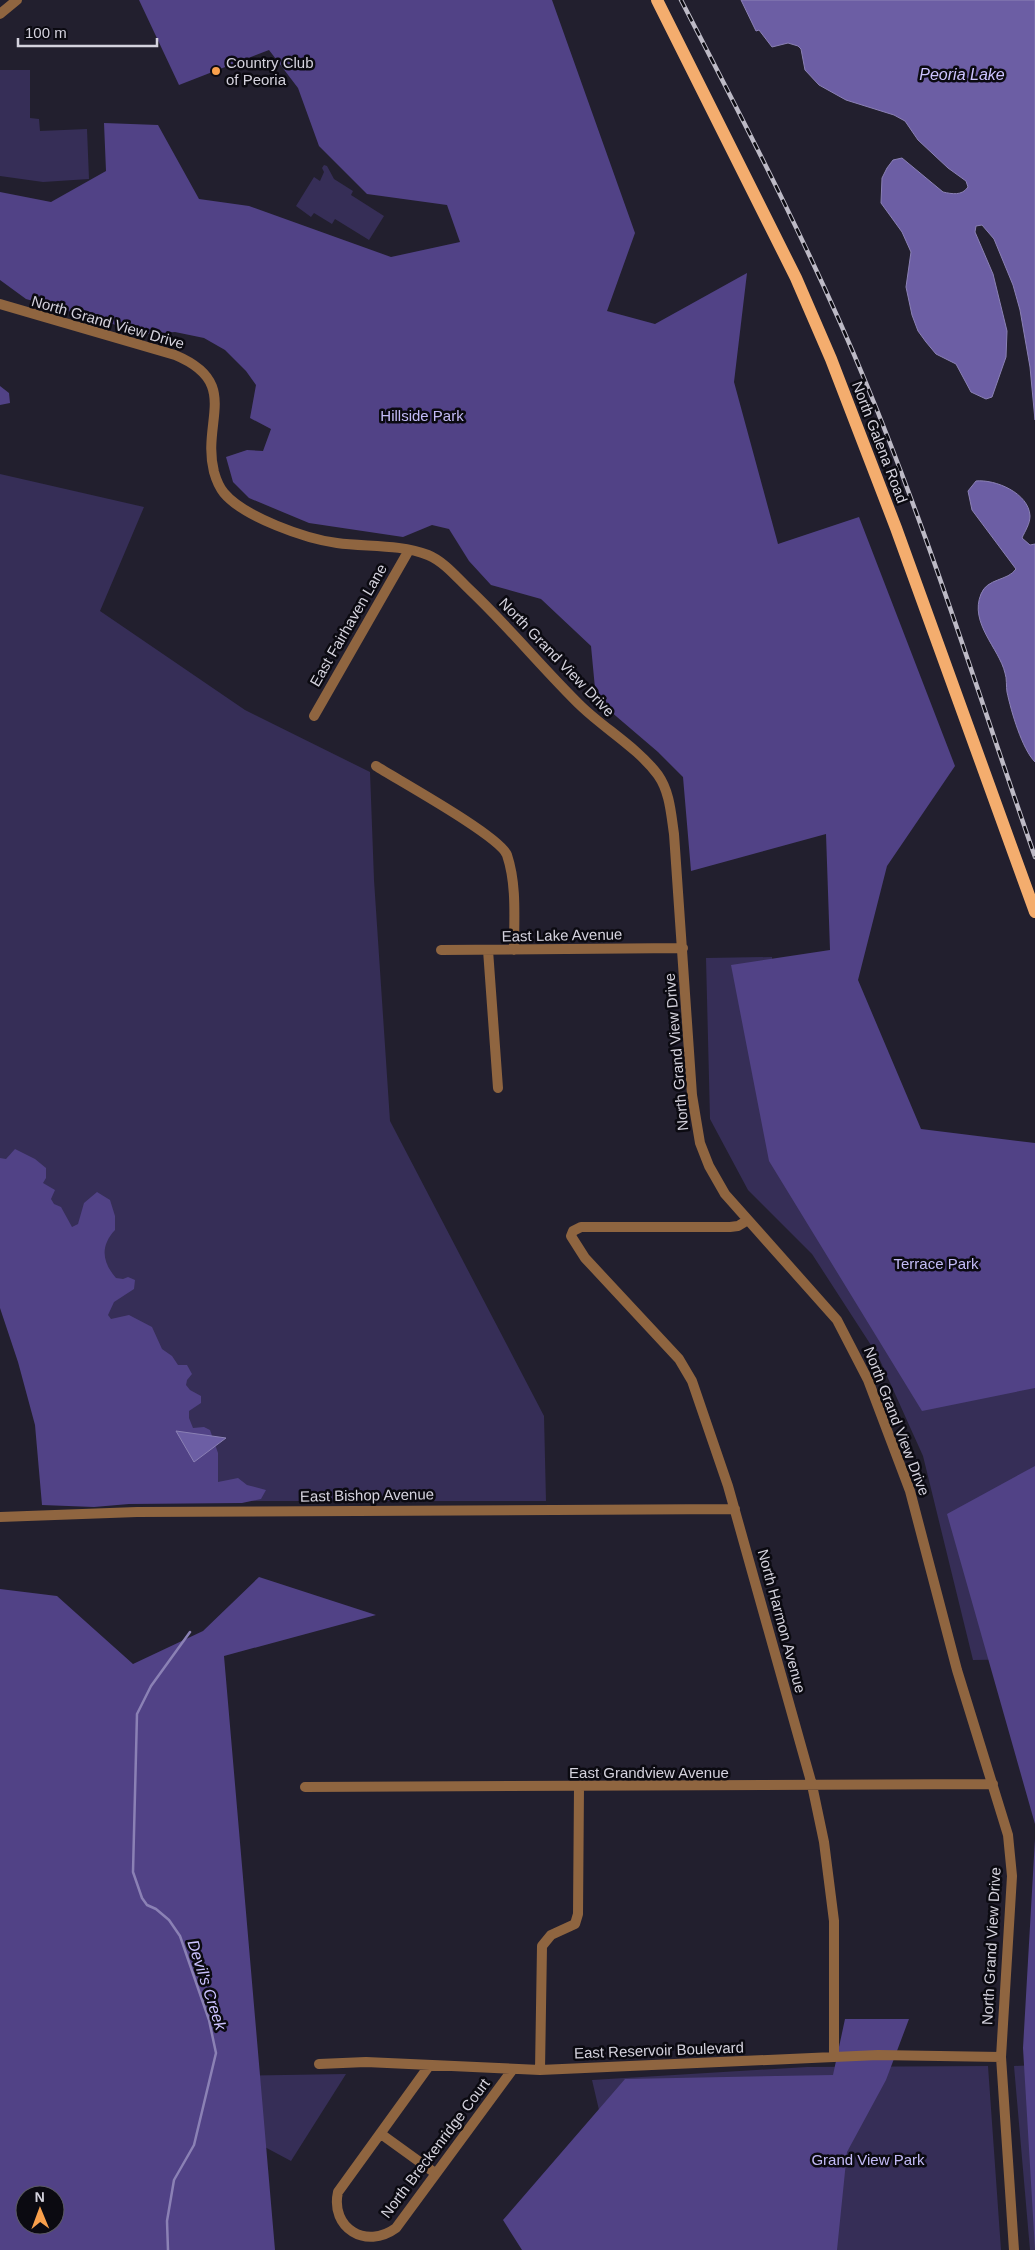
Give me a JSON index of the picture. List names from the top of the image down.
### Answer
{
  "streets": {
    "main road": ["North Galena Road"],
    "street": [
      "North Grand View Drive",
      "East Fairhaven Lane",
      "East Lake Avenue",
      "East Bishop Avenue",
      "North Harmon Avenue",
      "East Grandview Avenue",
      "East Reservoir Boulevard",
      "North Breckenridge Court"
    ]
  },
  "crossings": [
    ["North Grand View Drive", "East Fairhaven Lane"],
    ["North Grand View Drive", "East Lake Avenue"],
    ["North Grand View Drive", "North Harmon Avenue"],
    ["North Grand View Drive", "East Grandview Avenue"],
    ["North Grand View Drive", "East Reservoir Boulevard"],
    ["East Bishop Avenue", "North Harmon Avenue"],
    ["North Harmon Avenue", "East Grandview Avenue"],
    ["North Harmon Avenue", "East Reservoir Boulevard"],
    ["East Reservoir Boulevard", "North Breckenridge Court"]
  ],
  "water": ["Peoria Lake", "Devil's Creek"],
  "parks": ["Hillside Park", "Terrace Park", "Grand View Park"],
  "places": ["Country Club of Peoria"],
  "scale_bar": "100 m",
  "north": "top"
}
